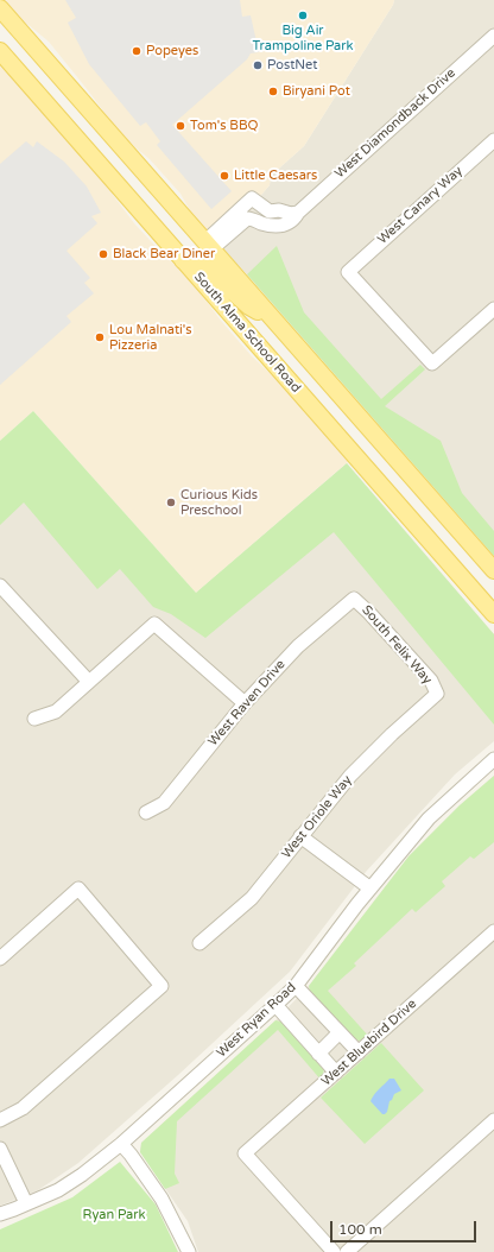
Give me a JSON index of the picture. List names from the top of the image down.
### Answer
{
  "streets": {
    "main road": ["South Alma School Road"],
    "street": [
      "West Diamondback Drive",
      "West Canary Way",
      "South Felix Way",
      "West Raven Drive",
      "West Oriole Way",
      "West Ryan Road",
      "West Bluebird Drive"
    ]
  },
  "crossings": [
    ["South Felix Way", "West Raven Drive"],
    ["South Felix Way", "West Oriole Way"]
  ],
  "parks": ["Ryan Park"],
  "places": [
    "Big Air Trampoline Park",
    "Popeyes",
    "PostNet",
    "Biryani Pot",
    "Tom's BBQ",
    "Little Caesars",
    "Black Bear Diner",
    "Lou Malnati's Pizzeria",
    "Curious Kids Preschool"
  ],
  "scale_bar": "100 m"
}
